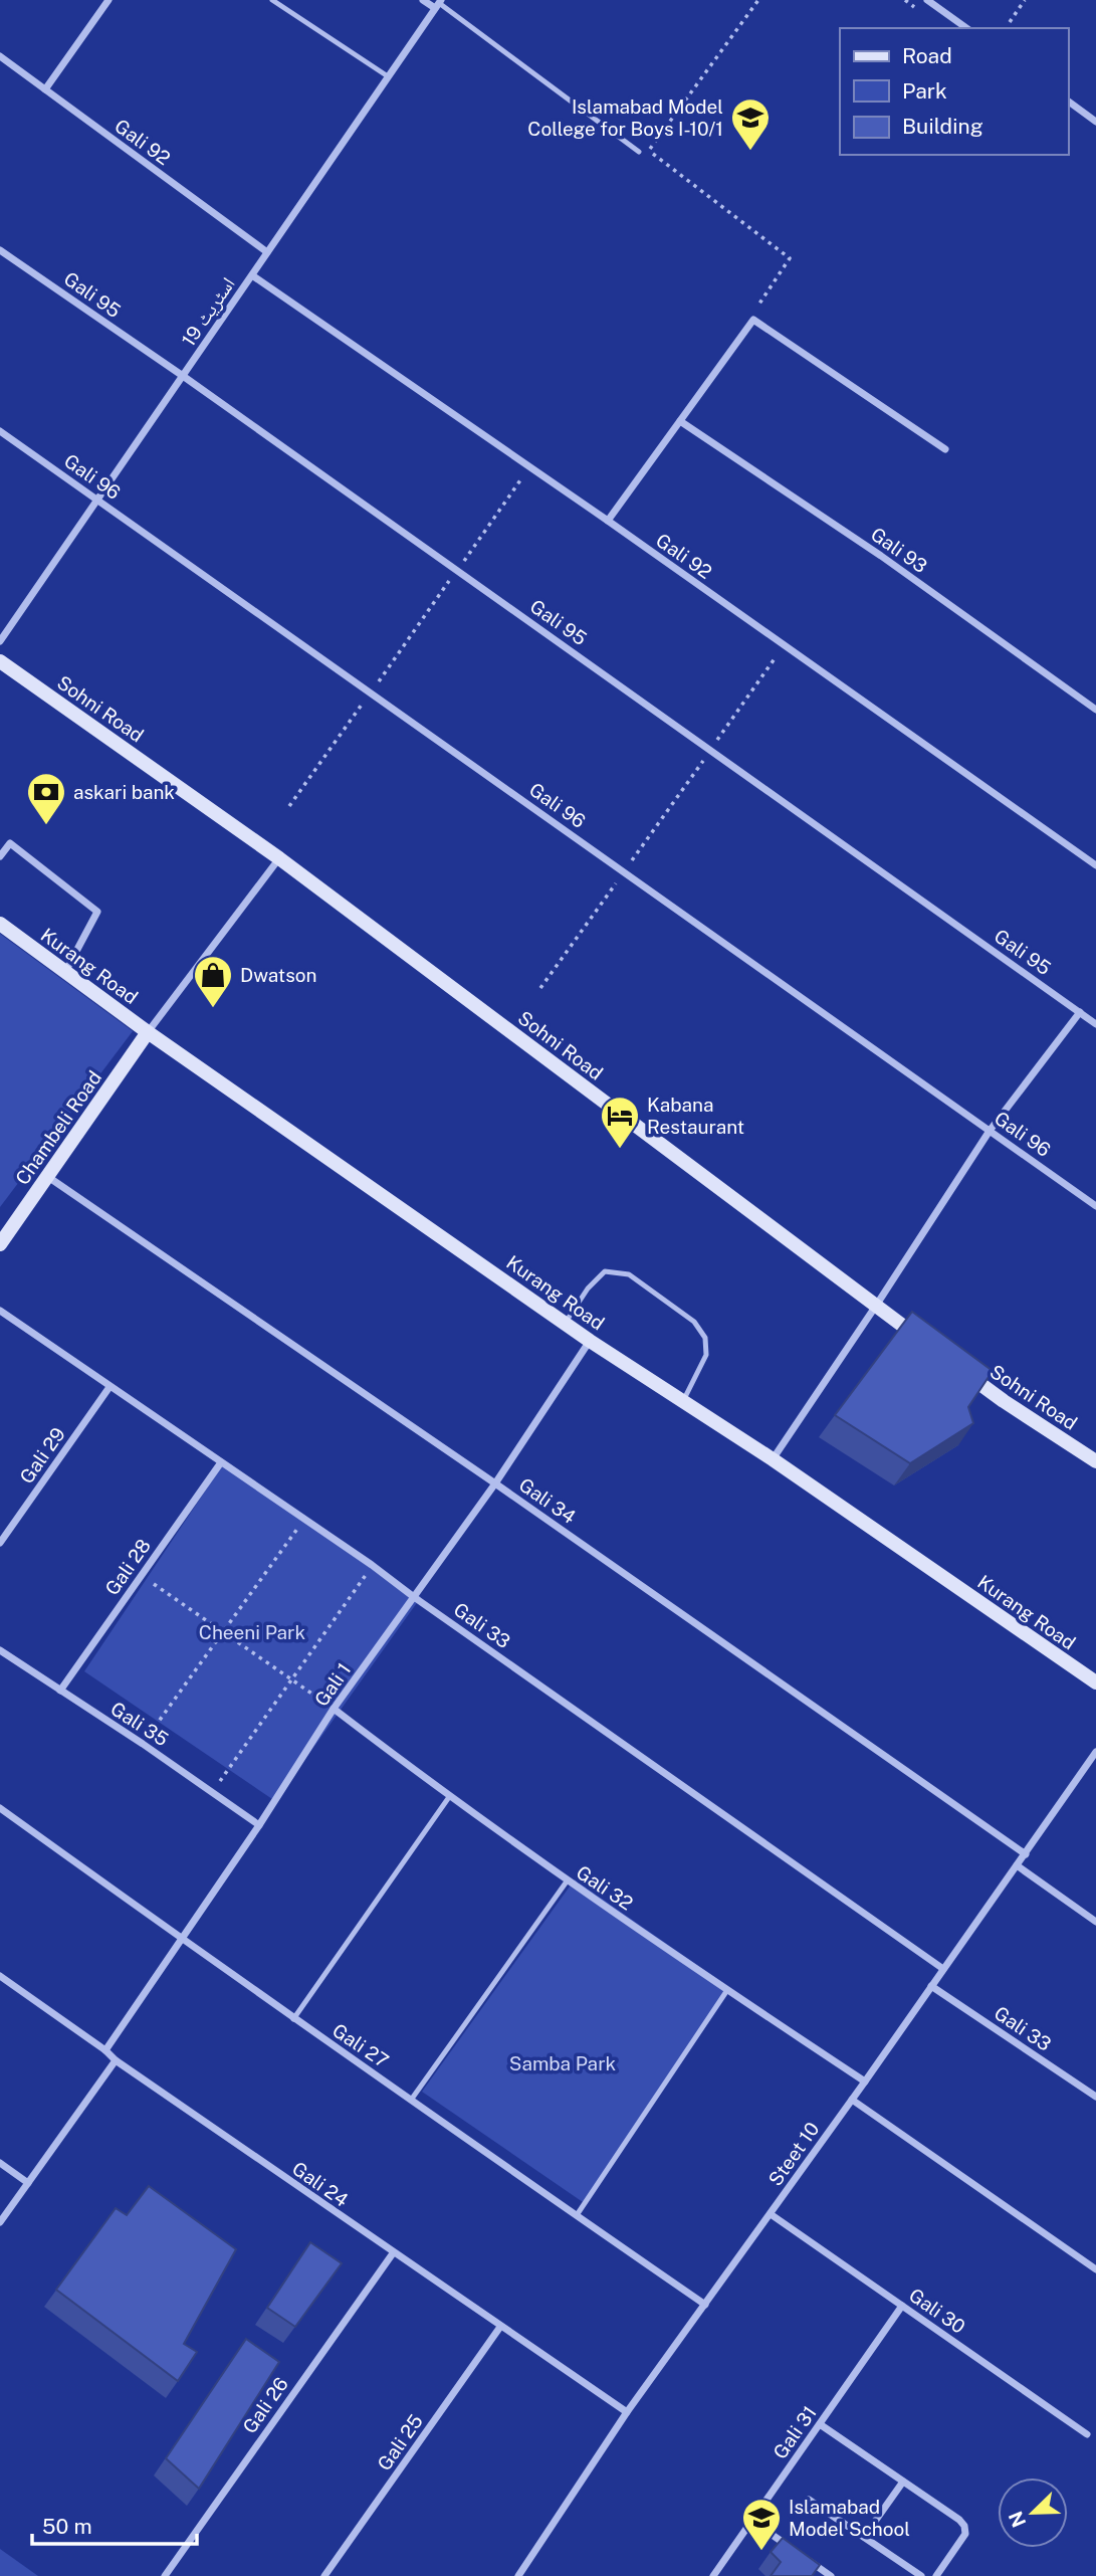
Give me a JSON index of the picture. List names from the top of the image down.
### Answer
{
  "streets": {
    "street": [
      "Gali 92",
      "Gali 95",
      "اسٹریٹ 19",
      "Gali 96",
      "Gali 93",
      "Sohni Road",
      "Kurang Road",
      "Chambeli Road",
      "Gali 29",
      "Gali 34",
      "Gali 28",
      "Gali 33",
      "Gali 1",
      "Gali 35",
      "Gali 32",
      "Gali 27",
      "Steet 10",
      "Gali 24",
      "Gali 30",
      "Gali 26",
      "Gali 31",
      "Gali 25"
    ]
  },
  "crossings": [
    ["Gali 92", "اسٹریٹ 19"],
    ["Gali 95", "اسٹریٹ 19"],
    ["اسٹریٹ 19", "Gali 96"],
    ["Kurang Road", "Chambeli Road"],
    ["Kurang Road", "Gali 1"],
    ["Chambeli Road", "Gali 34"],
    ["Gali 29", "Gali 33"],
    ["Gali 34", "Gali 1"],
    ["Gali 34", "Steet 10"],
    ["Gali 28", "Gali 33"],
    ["Gali 28", "Gali 35"],
    ["Gali 33", "Gali 1"],
    ["Gali 33", "Steet 10"],
    ["Gali 1", "Gali 35"],
    ["Gali 1", "Gali 32"],
    ["Gali 1", "Gali 27"],
    ["Gali 1", "Gali 24"],
    ["Gali 32", "Steet 10"],
    ["Gali 27", "Steet 10"],
    ["Steet 10", "Gali 24"],
    ["Steet 10", "Gali 30"],
    ["Gali 24", "Gali 26"],
    ["Gali 24", "Gali 25"],
    ["Gali 30", "Gali 31"]
  ],
  "parks": ["Cheeni Park", "Samba Park"],
  "places": {
    "school or university": ["Islamabad Model College for Boys I-10/1", "Islamabad Model School"],
    "bank": ["askari bank"],
    "shop": ["Dwatson"],
    "hotel": ["Kabana Restaurant"]
  },
  "legend": ["Road", "Park", "Building"],
  "scale_bar": "50 m",
  "north": "bottom left"
}
